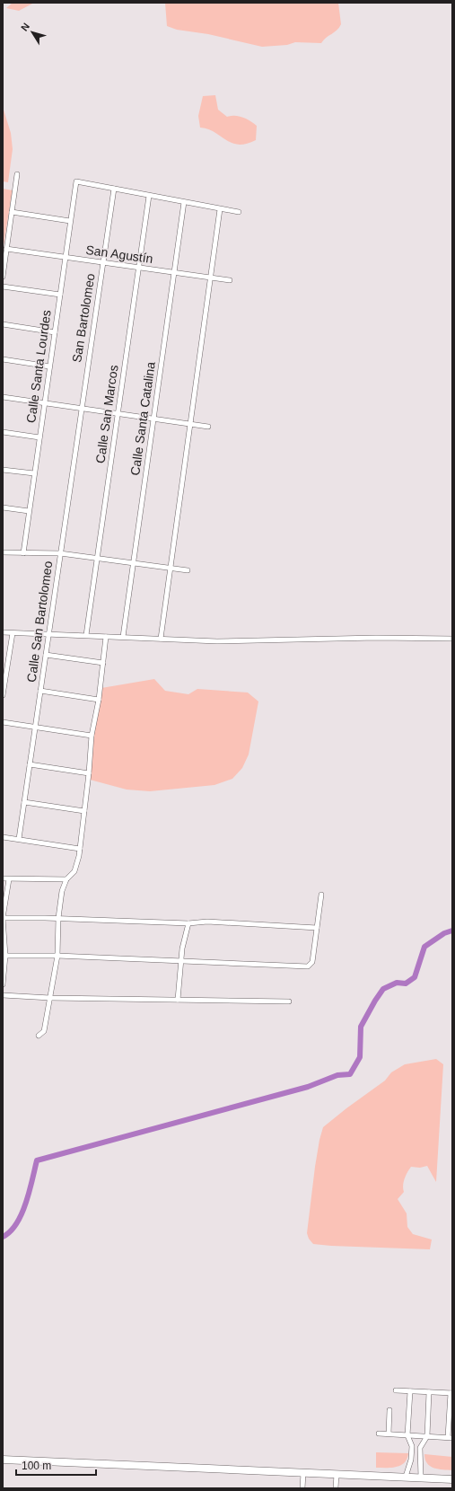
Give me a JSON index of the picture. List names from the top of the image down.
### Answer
{
  "streets": {
    "street": [
      "San Agustín",
      "San Bartolomeo",
      "Calle Santa Lourdes",
      "Calle San Marcos",
      "Calle Santa Catalina",
      "Calle San Bartolomeo"
    ]
  },
  "crossings": [
    ["San Agustín", "San Bartolomeo"],
    ["San Agustín", "Calle Santa Lourdes"],
    ["San Agustín", "Calle San Marcos"],
    ["San Agustín", "Calle Santa Catalina"],
    ["San Bartolomeo", "Calle Santa Lourdes"],
    ["San Bartolomeo", "Calle San Bartolomeo"]
  ],
  "scale_bar": "100 m",
  "north": "top left"
}
